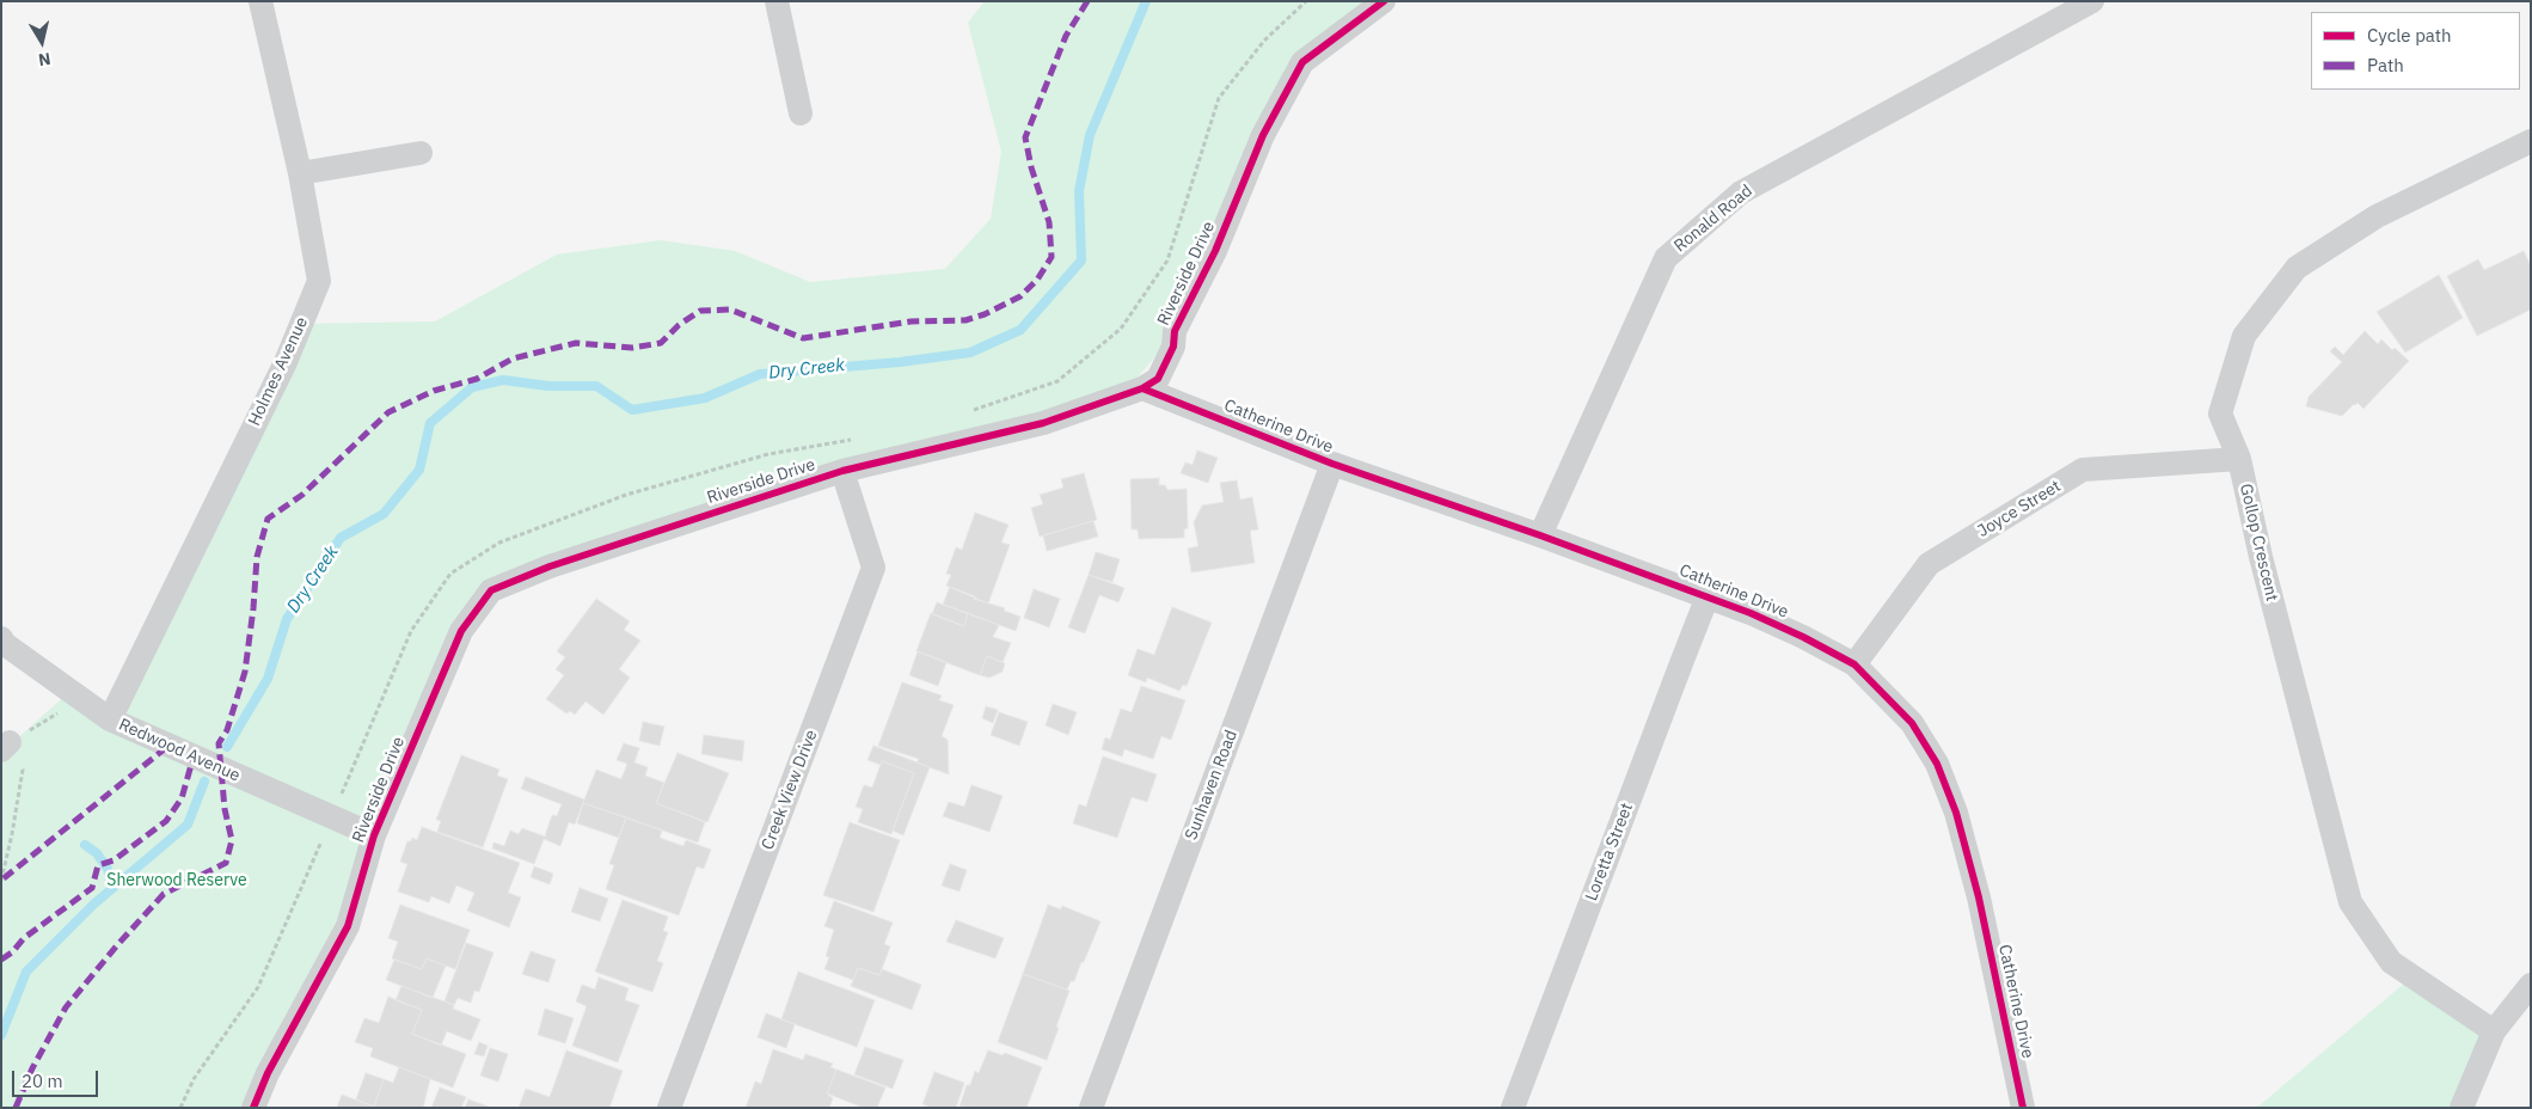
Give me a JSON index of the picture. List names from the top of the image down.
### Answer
{
  "streets": {
    "street": [
      "Ronald Road",
      "Riverside Drive",
      "Holmes Avenue",
      "Catherine Drive",
      "Joyce Street",
      "Gollop Crescent",
      "Redwood Avenue",
      "Sunhaven Road",
      "Creek View Drive",
      "Loretta Street"
    ]
  },
  "crossings": [
    ["Ronald Road", "Catherine Drive"],
    ["Riverside Drive", "Catherine Drive"],
    ["Riverside Drive", "Redwood Avenue"],
    ["Riverside Drive", "Creek View Drive"],
    ["Holmes Avenue", "Redwood Avenue"],
    ["Catherine Drive", "Joyce Street"],
    ["Catherine Drive", "Sunhaven Road"],
    ["Catherine Drive", "Loretta Street"],
    ["Joyce Street", "Gollop Crescent"]
  ],
  "water": ["Dry Creek"],
  "parks": ["Sherwood Reserve"],
  "legend": ["Cycle path", "Path"],
  "scale_bar": "20 m",
  "north": "bottom"
}
